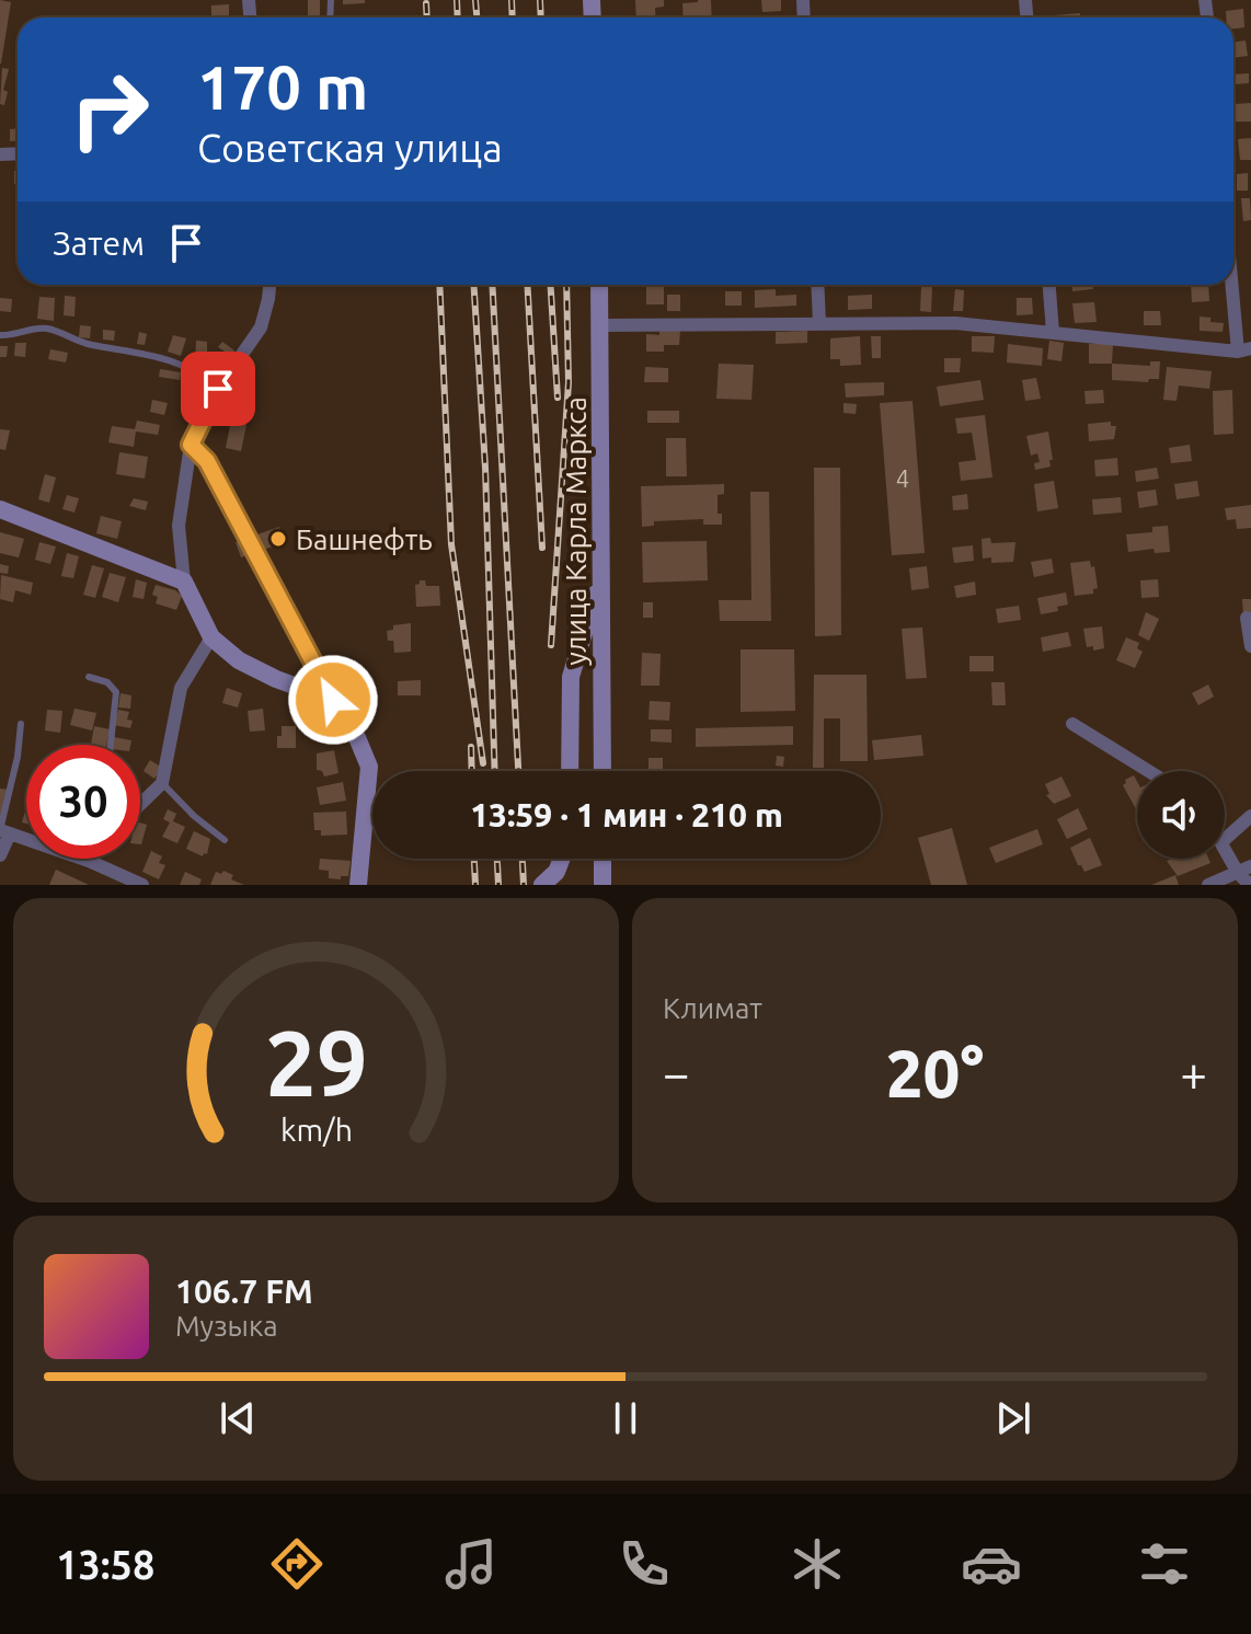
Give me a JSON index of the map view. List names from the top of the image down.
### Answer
{
  "streets": {
    "street": ["улица Карла Маркса"]
  },
  "places": ["Башнефть"],
  "house_numbers": ["4"],
  "page": {
    "turn": ["170 m", "Советская улица"],
    "then": "Затем",
    "limit": "30",
    "trip": "13:59 · 1 мин · 210 m",
    "tile": "Климат",
    "heat": ["−", "20°", "+"],
    "song": ["106.7 FM", "Музыка"],
    "tabs": "13:58",
    "gauge": ["29", "km/h"]
  }
}
